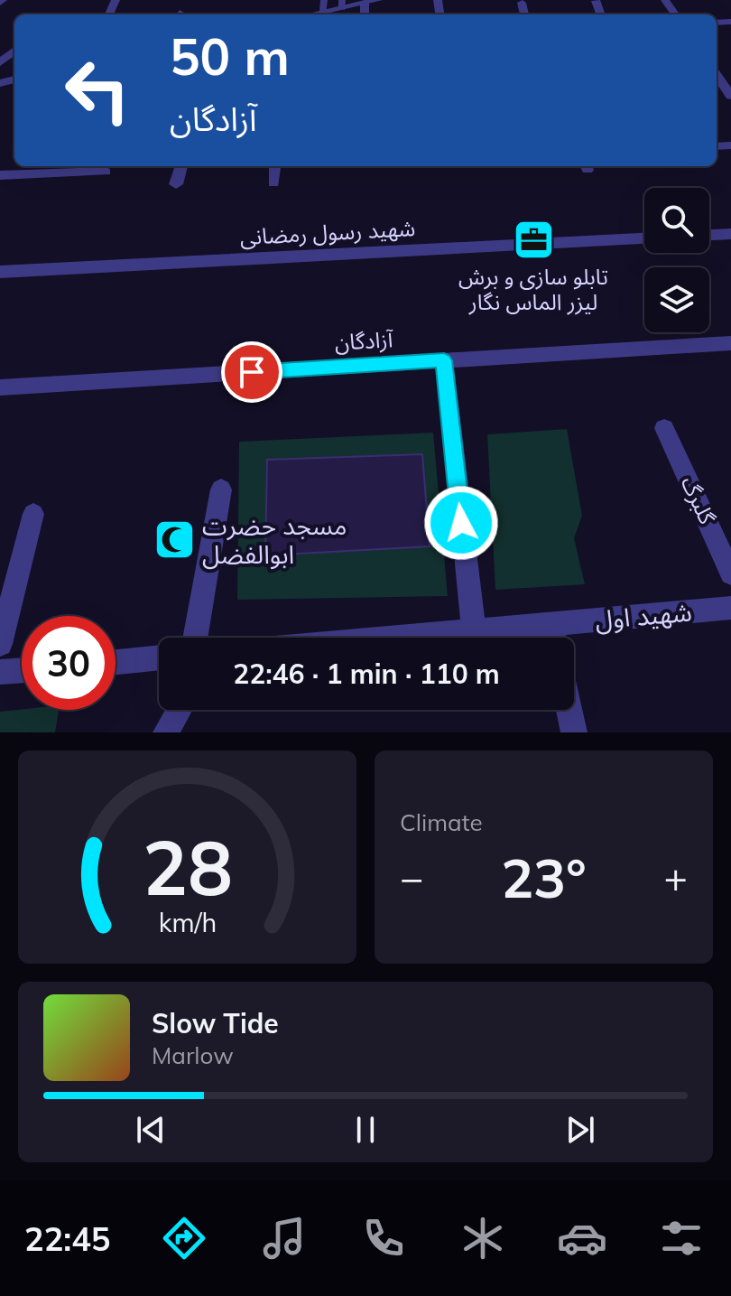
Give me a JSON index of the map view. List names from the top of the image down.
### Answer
{
  "streets": {
    "street": [
      "شهید رسول رمضانی",
      "آزادگان",
      "گلبرگ",
      "شهید اول"
    ]
  },
  "places": {
    "office": ["تابلو سازی و برش لیزر الماس نگار"],
    "mosque": ["مسجد حضرت ابوالفضل"]
  },
  "page": {
    "turn": ["50 m", "آزادگان"],
    "limit": "30",
    "trip": "22:46 · 1 min · 110 m",
    "tile": "Climate",
    "heat": ["−", "23°", "+"],
    "song": ["Slow Tide", "Marlow"],
    "tabs": "22:45",
    "gauge": ["28", "km/h"]
  }
}
